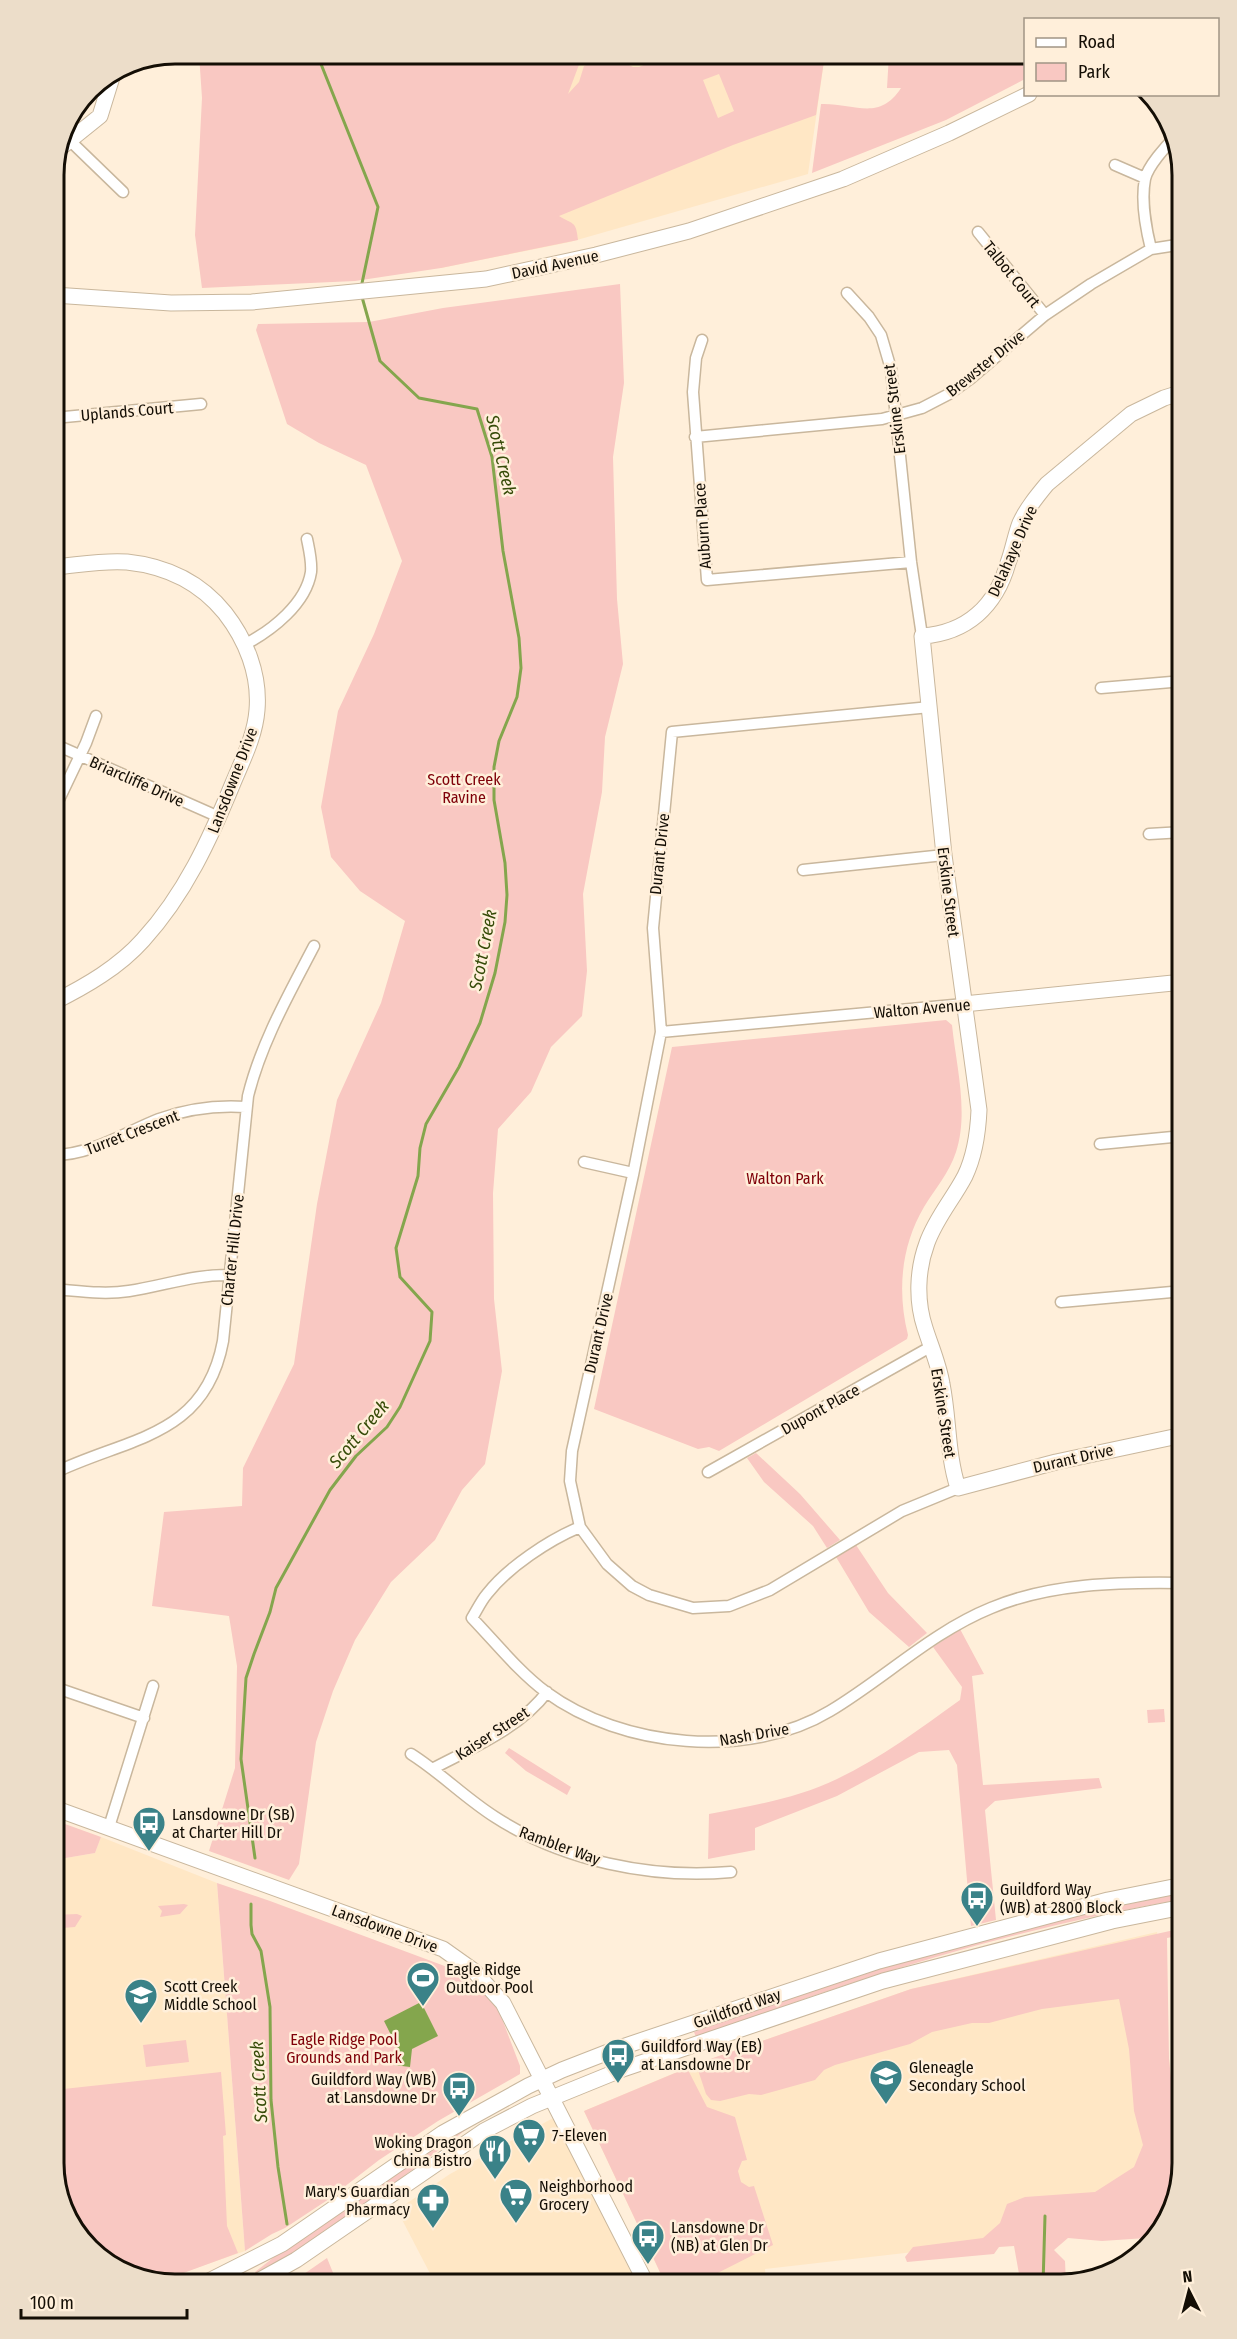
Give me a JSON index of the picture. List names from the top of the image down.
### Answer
{
  "streets": {
    "street": [
      "David Avenue",
      "Talbot Court",
      "Brewster Drive",
      "Erskine Street",
      "Uplands Court",
      "Auburn Place",
      "Delahaye Drive",
      "Lansdowne Drive",
      "Briarcliffe Drive",
      "Durant Drive",
      "Walton Avenue",
      "Turret Crescent",
      "Charter Hill Drive",
      "Dupont Place",
      "Kaiser Street",
      "Nash Drive",
      "Rambler Way",
      "Guildford Way"
    ]
  },
  "crossings": [
    ["Talbot Court", "Brewster Drive"],
    ["Brewster Drive", "Erskine Street"],
    ["Brewster Drive", "Auburn Place"],
    ["Erskine Street", "Auburn Place"],
    ["Erskine Street", "Delahaye Drive"],
    ["Erskine Street", "Durant Drive"],
    ["Erskine Street", "Walton Avenue"],
    ["Erskine Street", "Dupont Place"],
    ["Lansdowne Drive", "Briarcliffe Drive"],
    ["Lansdowne Drive", "Guildford Way"],
    ["Durant Drive", "Walton Avenue"],
    ["Durant Drive", "Nash Drive"],
    ["Turret Crescent", "Charter Hill Drive"],
    ["Kaiser Street", "Nash Drive"],
    ["Kaiser Street", "Rambler Way"]
  ],
  "water": ["Scott Creek"],
  "parks": ["Scott Creek Ravine", "Walton Park", "Eagle Ridge Pool Grounds and Park"],
  "places": {
    "bus stop": [
      "Lansdowne Dr (SB) at Charter Hill Dr",
      "Guildford Way (WB) at 2800 Block",
      "Guildford Way (EB) at Lansdowne Dr",
      "Guildford Way (WB) at Lansdowne Dr",
      "Lansdowne Dr (NB) at Glen Dr"
    ],
    "sports": ["Eagle Ridge Outdoor Pool"],
    "school or university": ["Scott Creek Middle School", "Gleneagle Secondary School"],
    "supermarket": ["7-Eleven", "Neighborhood Grocery"],
    "restaurant": ["Woking Dragon China Bistro"],
    "pharmacy": ["Mary's Guardian Pharmacy"]
  },
  "legend": ["Road", "Park"],
  "scale_bar": "100 m",
  "north": "top"
}
